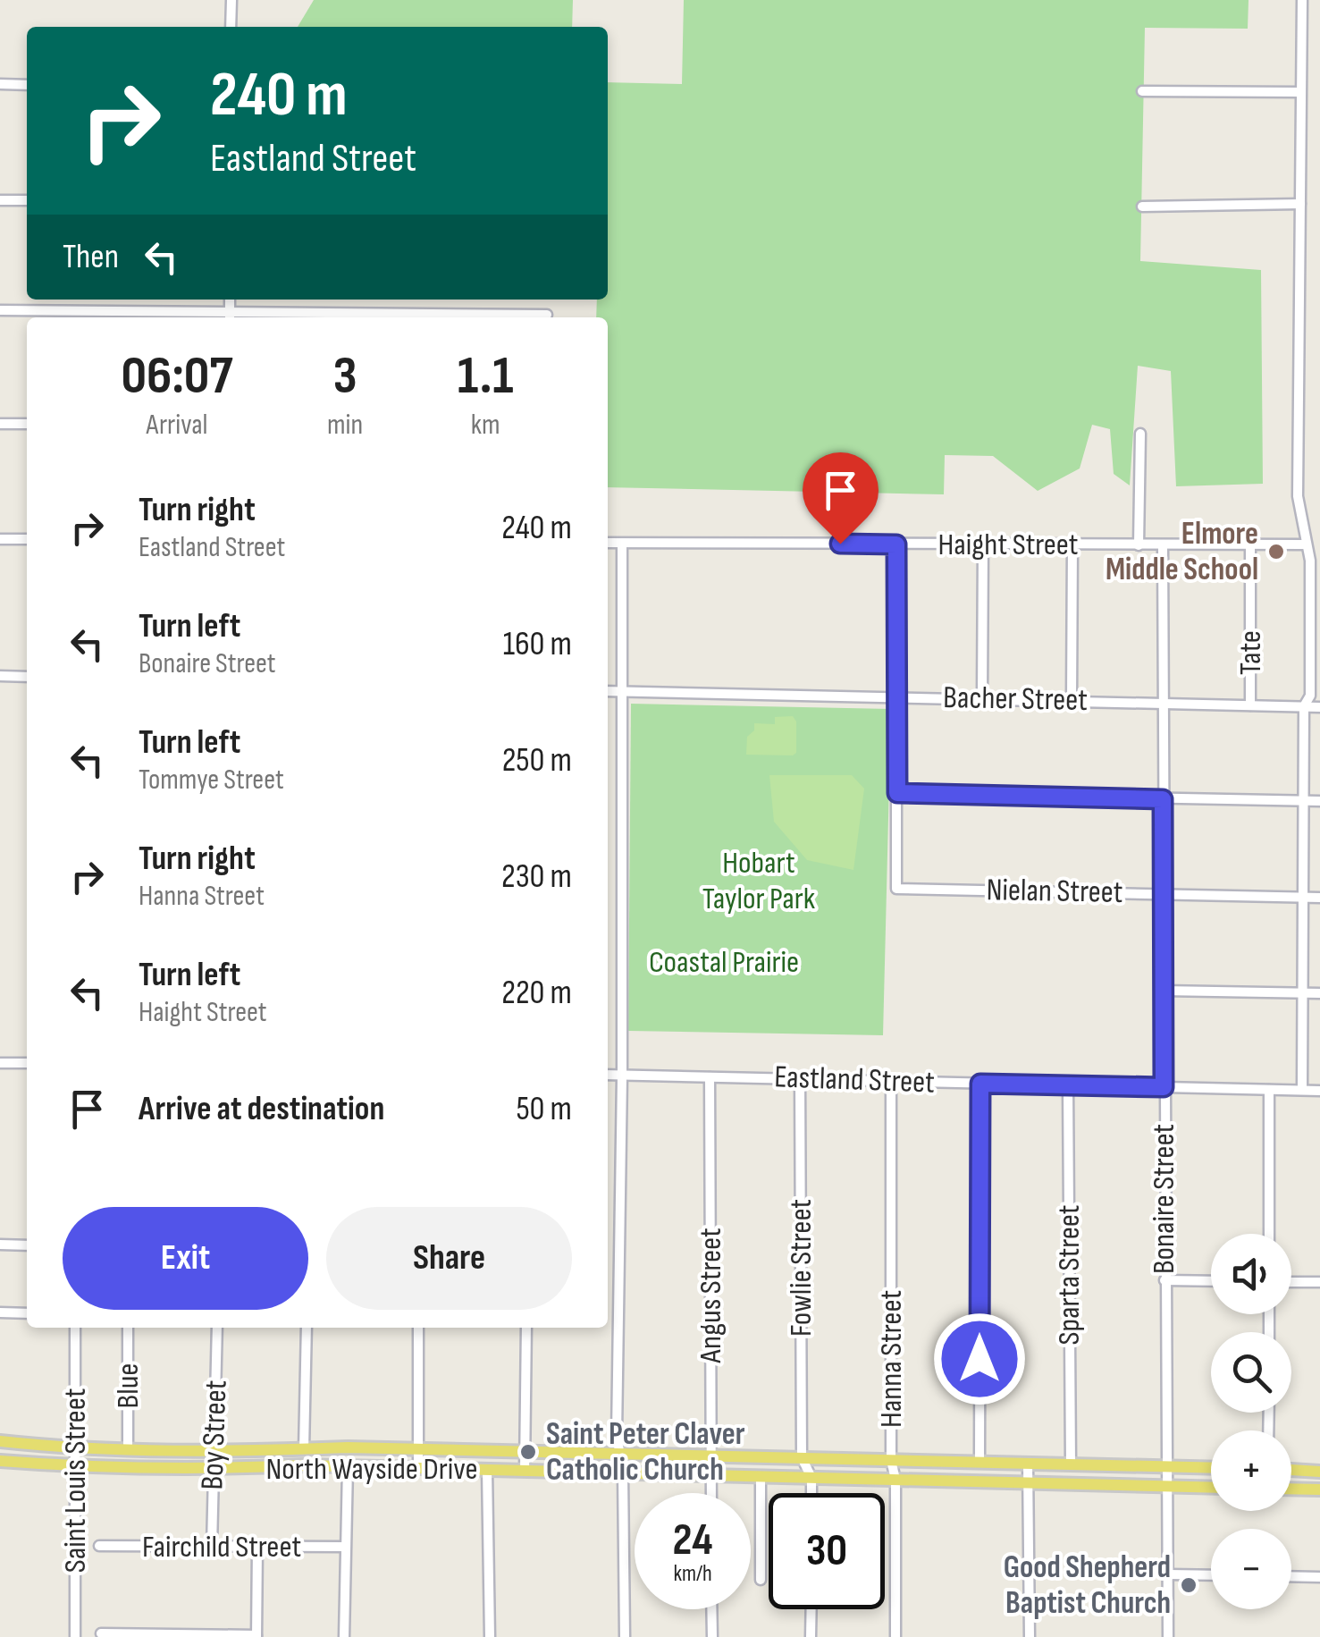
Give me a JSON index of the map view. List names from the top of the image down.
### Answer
{
  "streets": {
    "main road": ["North Wayside Drive"],
    "street": [
      "Haight Street",
      "Tate",
      "Bacher Street",
      "Nielan Street",
      "Eastland Street",
      "Bonaire Street",
      "Fowlie Street",
      "Sparta Street",
      "Angus Street",
      "Hanna Street",
      "Blue",
      "Boy Street",
      "Saint Louis Street",
      "Fairchild Street"
    ]
  },
  "crossings": [
    ["Haight Street", "Tate"],
    ["Haight Street", "Bonaire Street"],
    ["Tate", "Bacher Street"],
    ["Tate", "Nielan Street"],
    ["Tate", "Eastland Street"],
    ["Bacher Street", "Bonaire Street"],
    ["Nielan Street", "Bonaire Street"],
    ["Eastland Street", "Bonaire Street"],
    ["Eastland Street", "Fowlie Street"],
    ["Eastland Street", "Sparta Street"],
    ["Eastland Street", "Angus Street"],
    ["Eastland Street", "Hanna Street"],
    ["Bonaire Street", "North Wayside Drive"],
    ["Fowlie Street", "North Wayside Drive"],
    ["Sparta Street", "North Wayside Drive"],
    ["Angus Street", "North Wayside Drive"],
    ["Hanna Street", "North Wayside Drive"],
    ["Blue", "North Wayside Drive"],
    ["Boy Street", "North Wayside Drive"],
    ["Boy Street", "Fairchild Street"],
    ["North Wayside Drive", "Saint Louis Street"]
  ],
  "parks": ["Hobart Taylor Park", "Coastal Prairie"],
  "places": ["Elmore Middle School", "Saint Peter Claver Catholic Church", "Good Shepherd Baptist Church"],
  "page": {
    "turn": ["240 m", "Eastland Street"],
    "then": "Then",
    "eta": [
      "06:07",
      "Arrival",
      "3",
      "min",
      "1.1",
      "km"
    ],
    "list": [
      {
        "name": "Turn right",
        "note": "Eastland Street",
        "value": "240 m"
      },
      {
        "name": "Turn left",
        "note": "Bonaire Street",
        "value": "160 m"
      },
      {
        "name": "Turn left",
        "note": "Tommye Street",
        "value": "250 m"
      },
      {
        "name": "Turn right",
        "note": "Hanna Street",
        "value": "230 m"
      },
      {
        "name": "Turn left",
        "note": "Haight Street",
        "value": "220 m"
      },
      {
        "name": "Arrive at destination",
        "value": "50 m"
      }
    ],
    "buttons": ["Exit", "Share"],
    "map_buttons": ["+", "−"],
    "speed": "24 km/h",
    "limit": "30"
  }
}
